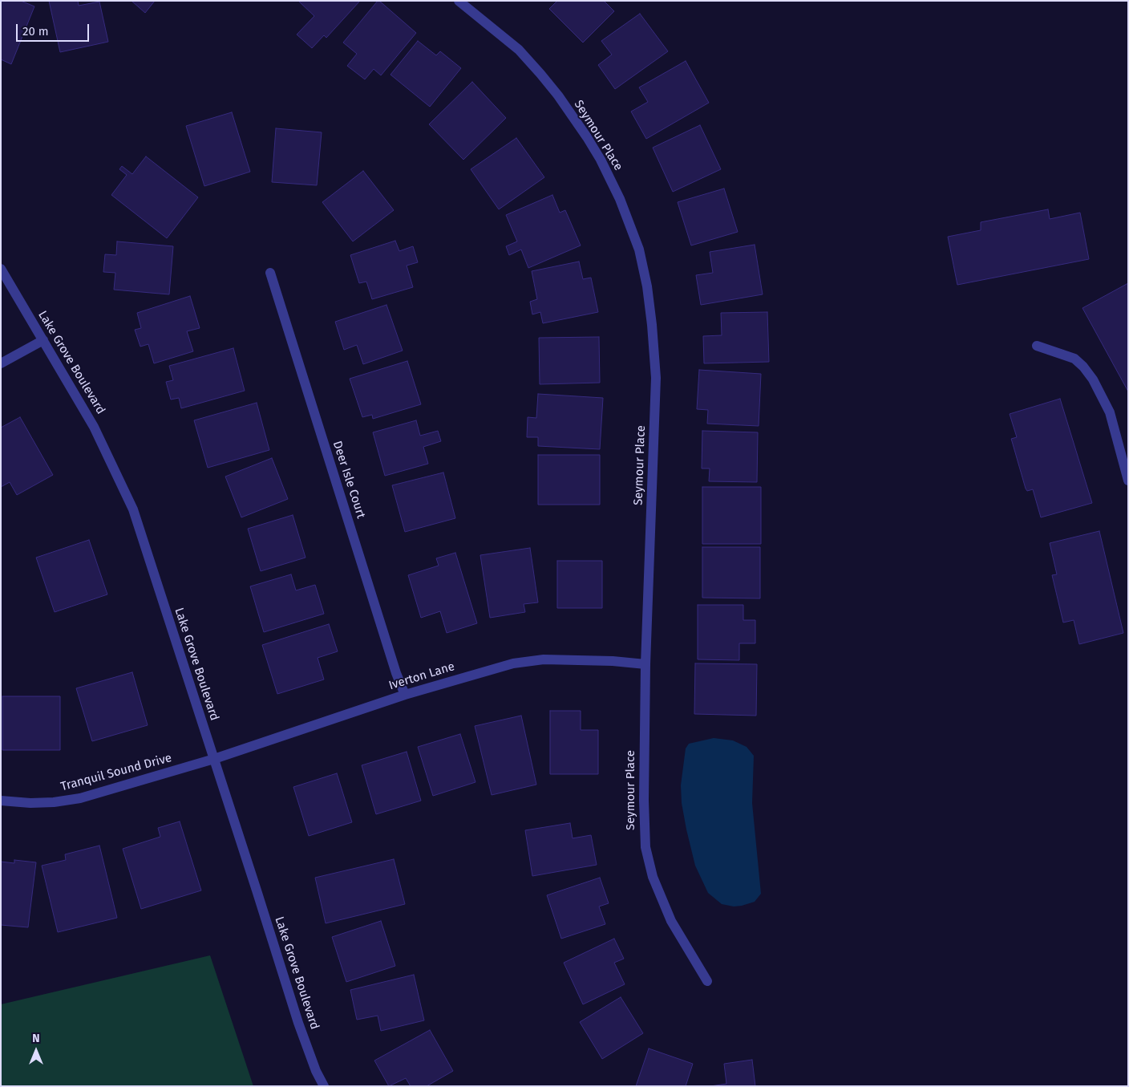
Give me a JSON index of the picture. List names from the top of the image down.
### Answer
{
  "streets": {
    "street": [
      "Seymour Place",
      "Lake Grove Boulevard",
      "Deer Isle Court",
      "Iverton Lane",
      "Tranquil Sound Drive"
    ]
  },
  "crossings": [
    ["Seymour Place", "Iverton Lane"],
    ["Lake Grove Boulevard", "Iverton Lane"],
    ["Lake Grove Boulevard", "Tranquil Sound Drive"],
    ["Deer Isle Court", "Iverton Lane"],
    ["Iverton Lane", "Tranquil Sound Drive"]
  ],
  "scale_bar": "20 m",
  "north": "top"
}
